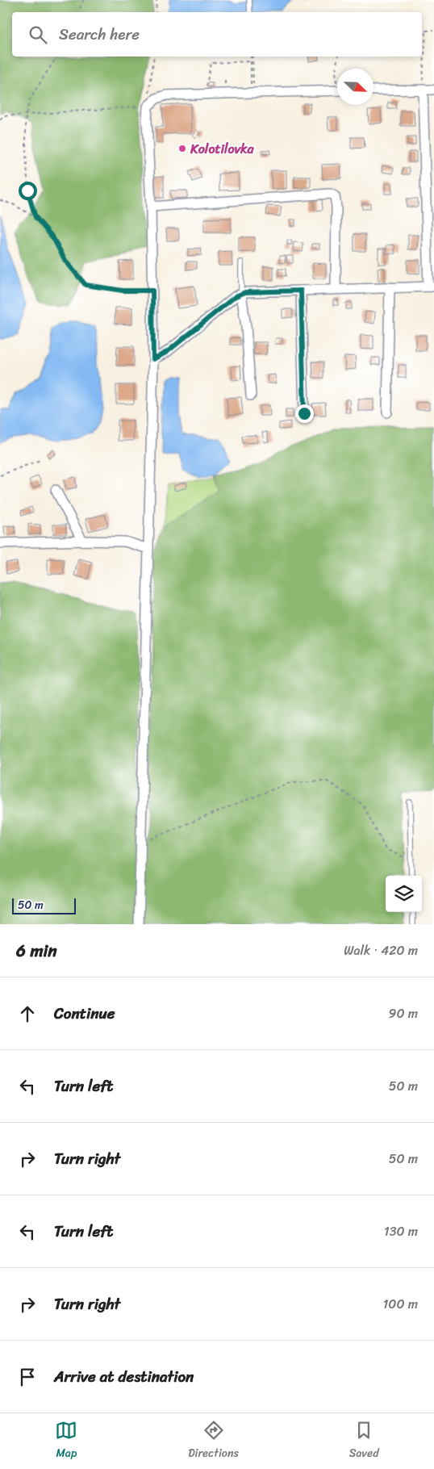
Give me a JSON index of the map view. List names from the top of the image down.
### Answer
{
  "places": ["Kolotilovka"],
  "scale_bar": "50 m",
  "north": "bottom right",
  "page": {
    "search": "Search here",
    "scale": "50 m",
    "heading": ["6 min", "Walk · 420 m"],
    "list": [
      ["Continue", "90 m"],
      ["Turn left", "50 m"],
      ["Turn right", "50 m"],
      ["Turn left", "130 m"],
      ["Turn right", "100 m"],
      "Arrive at destination"
    ],
    "nav": ["Map", "Directions", "Saved"]
  }
}
